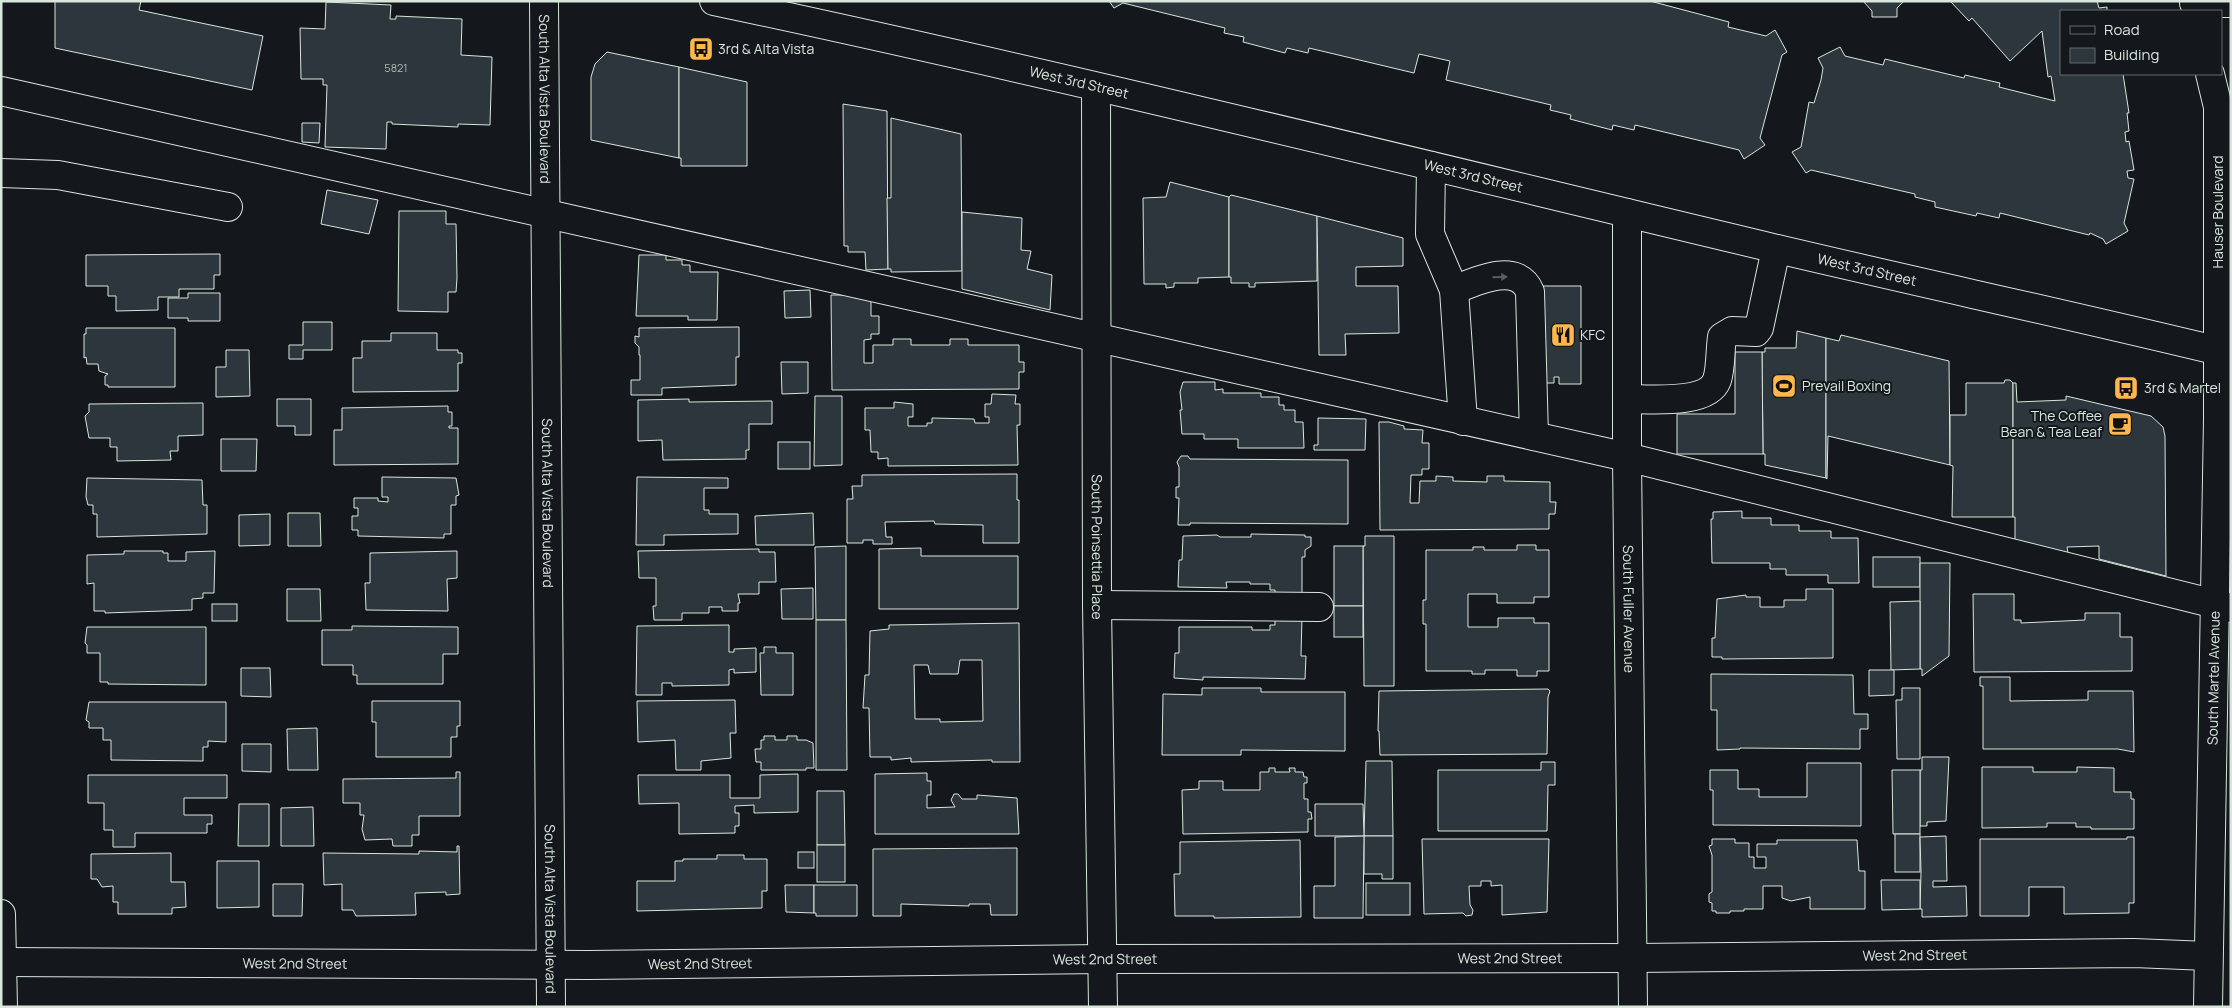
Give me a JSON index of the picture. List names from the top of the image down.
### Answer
{
  "streets": {
    "street": [
      "West 3rd Street",
      "South Alta Vista Boulevard",
      "Hauser Boulevard",
      "South Poinsettia Place",
      "South Fuller Avenue",
      "South Martel Avenue",
      "West 2nd Street"
    ]
  },
  "crossings": [
    ["West 3rd Street", "Hauser Boulevard"],
    ["West 3rd Street", "South Poinsettia Place"],
    ["West 3rd Street", "South Fuller Avenue"],
    ["West 3rd Street", "South Martel Avenue"],
    ["South Alta Vista Boulevard", "West 2nd Street"],
    ["Hauser Boulevard", "South Martel Avenue"],
    ["South Poinsettia Place", "West 2nd Street"],
    ["South Fuller Avenue", "West 2nd Street"],
    ["South Martel Avenue", "West 2nd Street"]
  ],
  "places": {
    "bus stop": ["3rd & Alta Vista", "3rd & Martel"],
    "restaurant": ["KFC"],
    "sports": ["Prevail Boxing"],
    "cafe": ["The Coffee Bean & Tea Leaf"]
  },
  "house_numbers": ["5821"],
  "legend": ["Road", "Building"]
}
